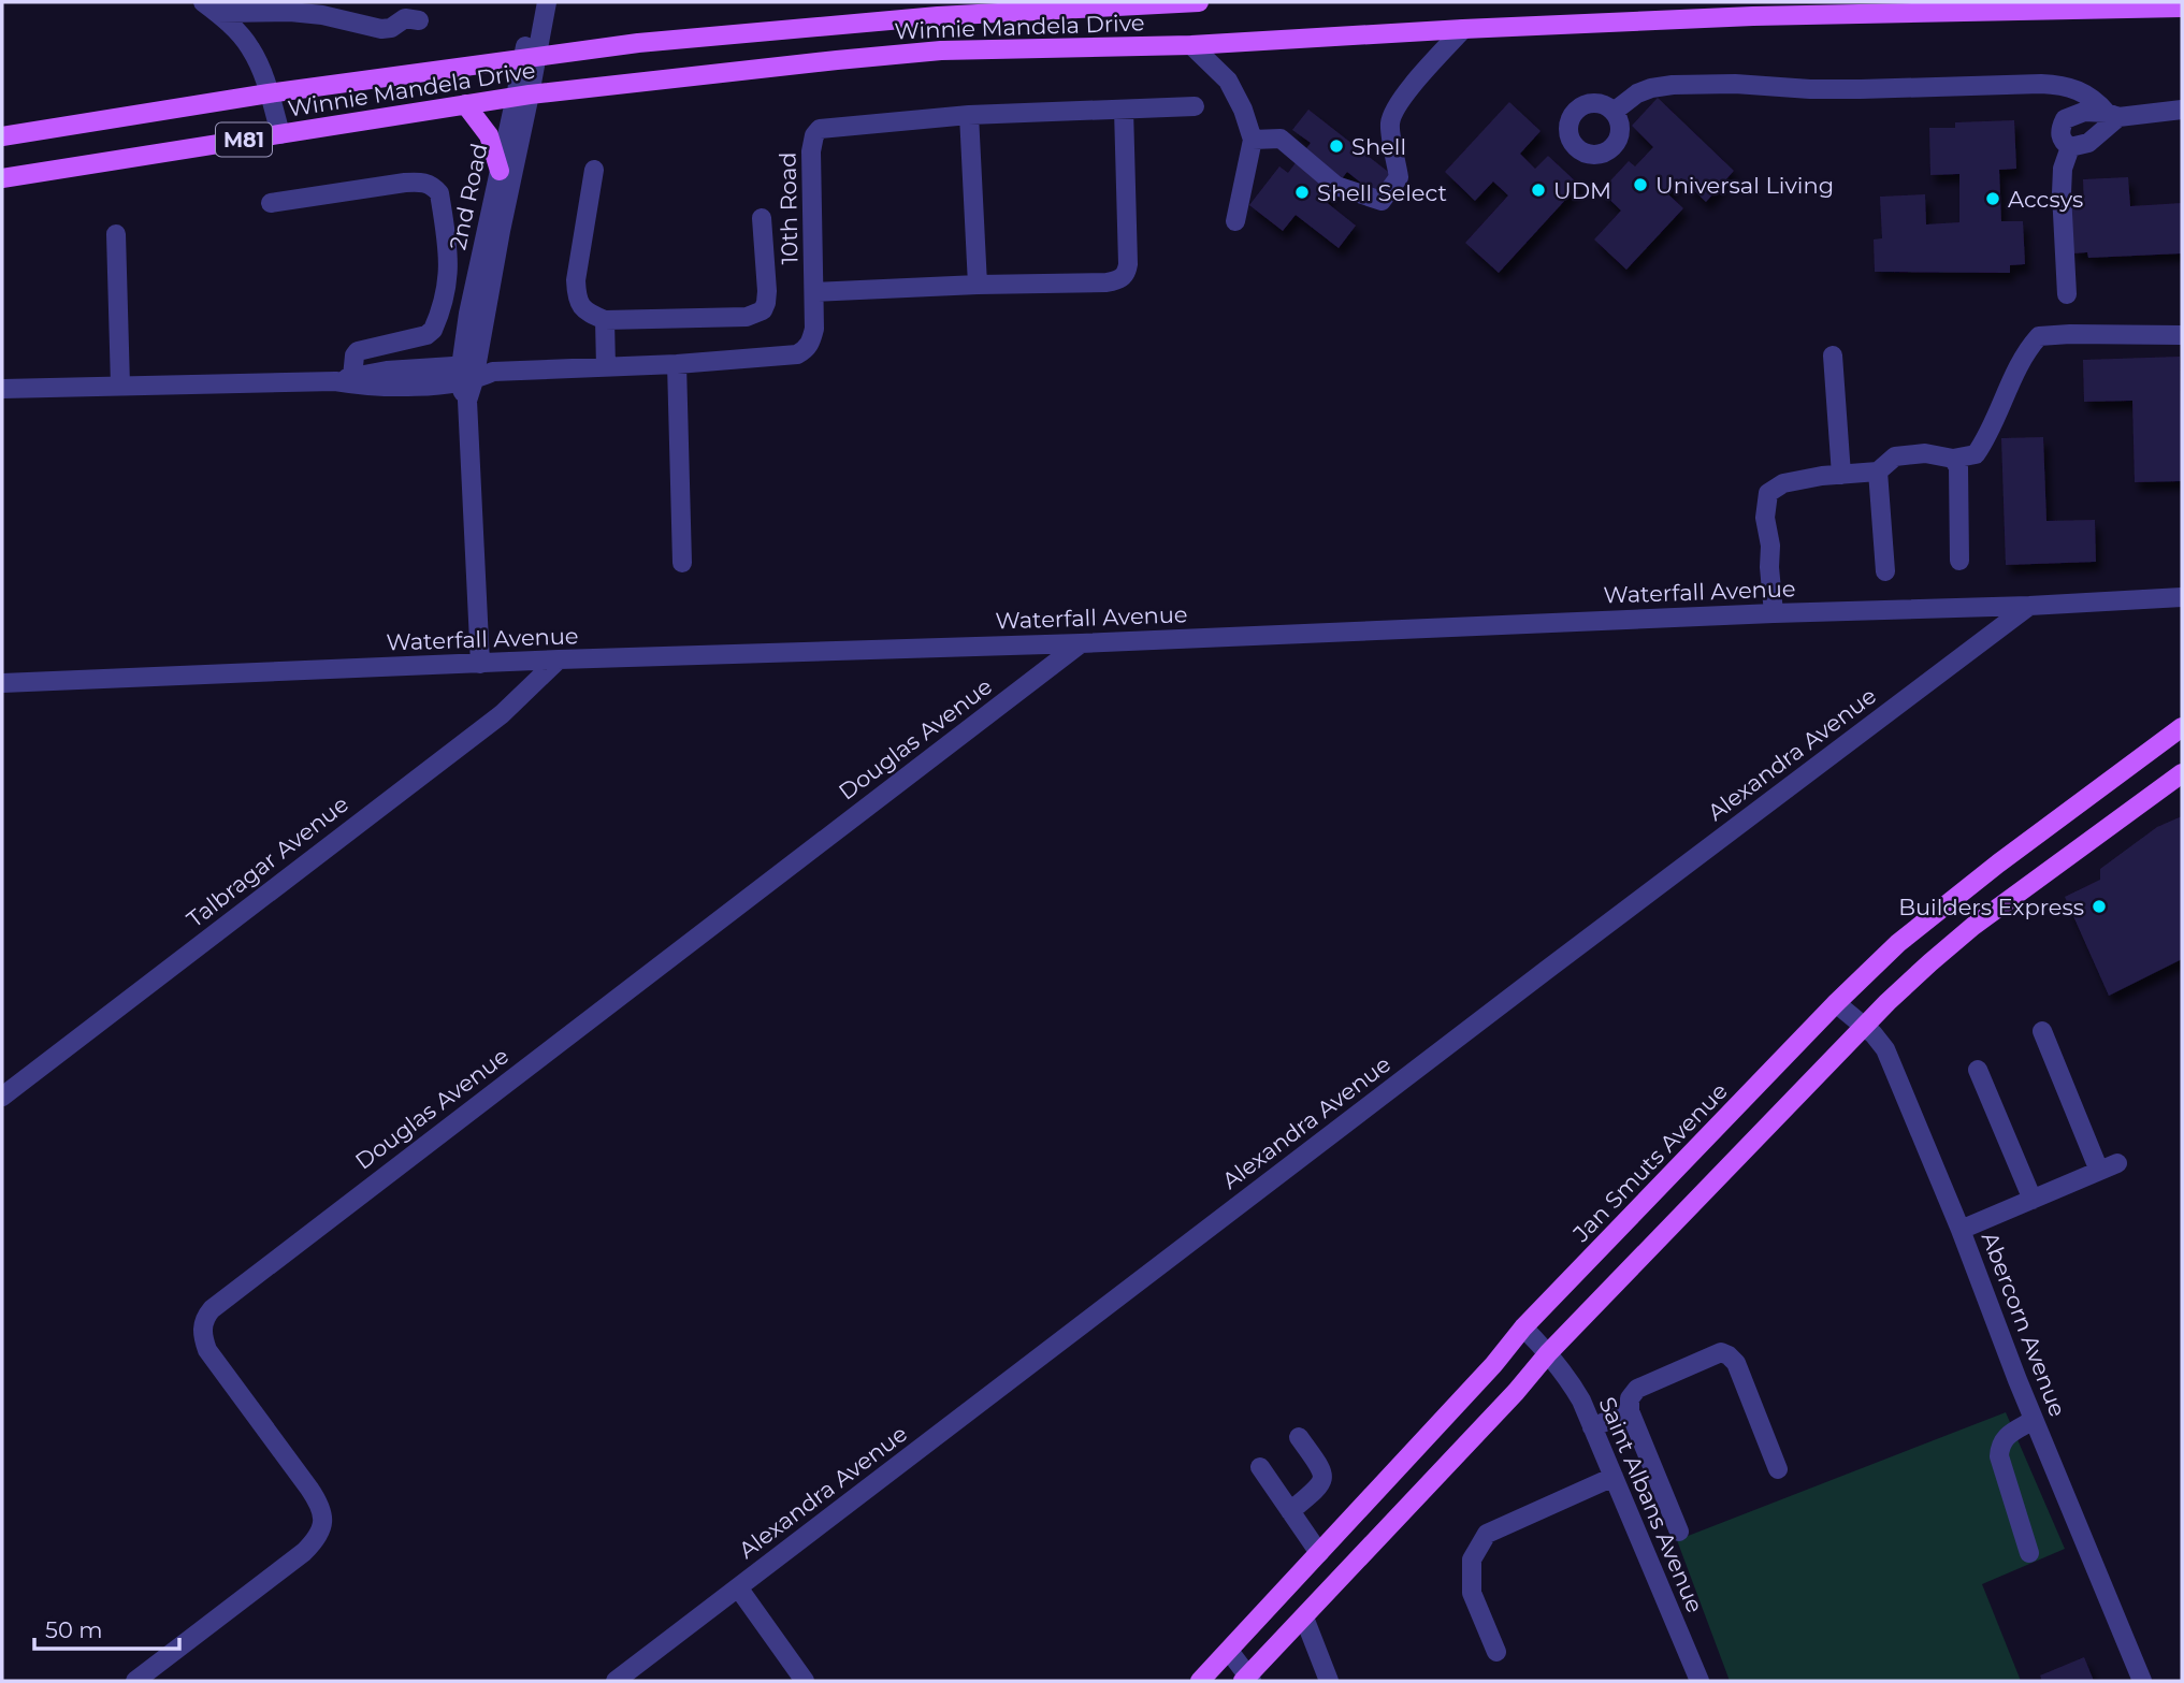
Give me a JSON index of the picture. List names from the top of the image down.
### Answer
{
  "streets": {
    "main road": ["Winnie Mandela Drive", "M81", "Jan Smuts Avenue"],
    "street": [
      "2nd Road",
      "10th Road",
      "Waterfall Avenue",
      "Douglas Avenue",
      "Alexandra Avenue",
      "Talbragar Avenue",
      "Abercorn Avenue",
      "Saint Albans Avenue"
    ]
  },
  "crossings": [
    ["Winnie Mandela Drive", "2nd Road"],
    ["2nd Road", "10th Road"],
    ["2nd Road", "Waterfall Avenue"],
    ["Waterfall Avenue", "Douglas Avenue"],
    ["Waterfall Avenue", "Alexandra Avenue"],
    ["Waterfall Avenue", "Talbragar Avenue"],
    ["Jan Smuts Avenue", "Abercorn Avenue"],
    ["Jan Smuts Avenue", "Saint Albans Avenue"]
  ],
  "places": [
    "Shell",
    "Universal Living",
    "UDM",
    "Shell Select",
    "Accsys",
    "Builders Express"
  ],
  "scale_bar": "50 m"
}
